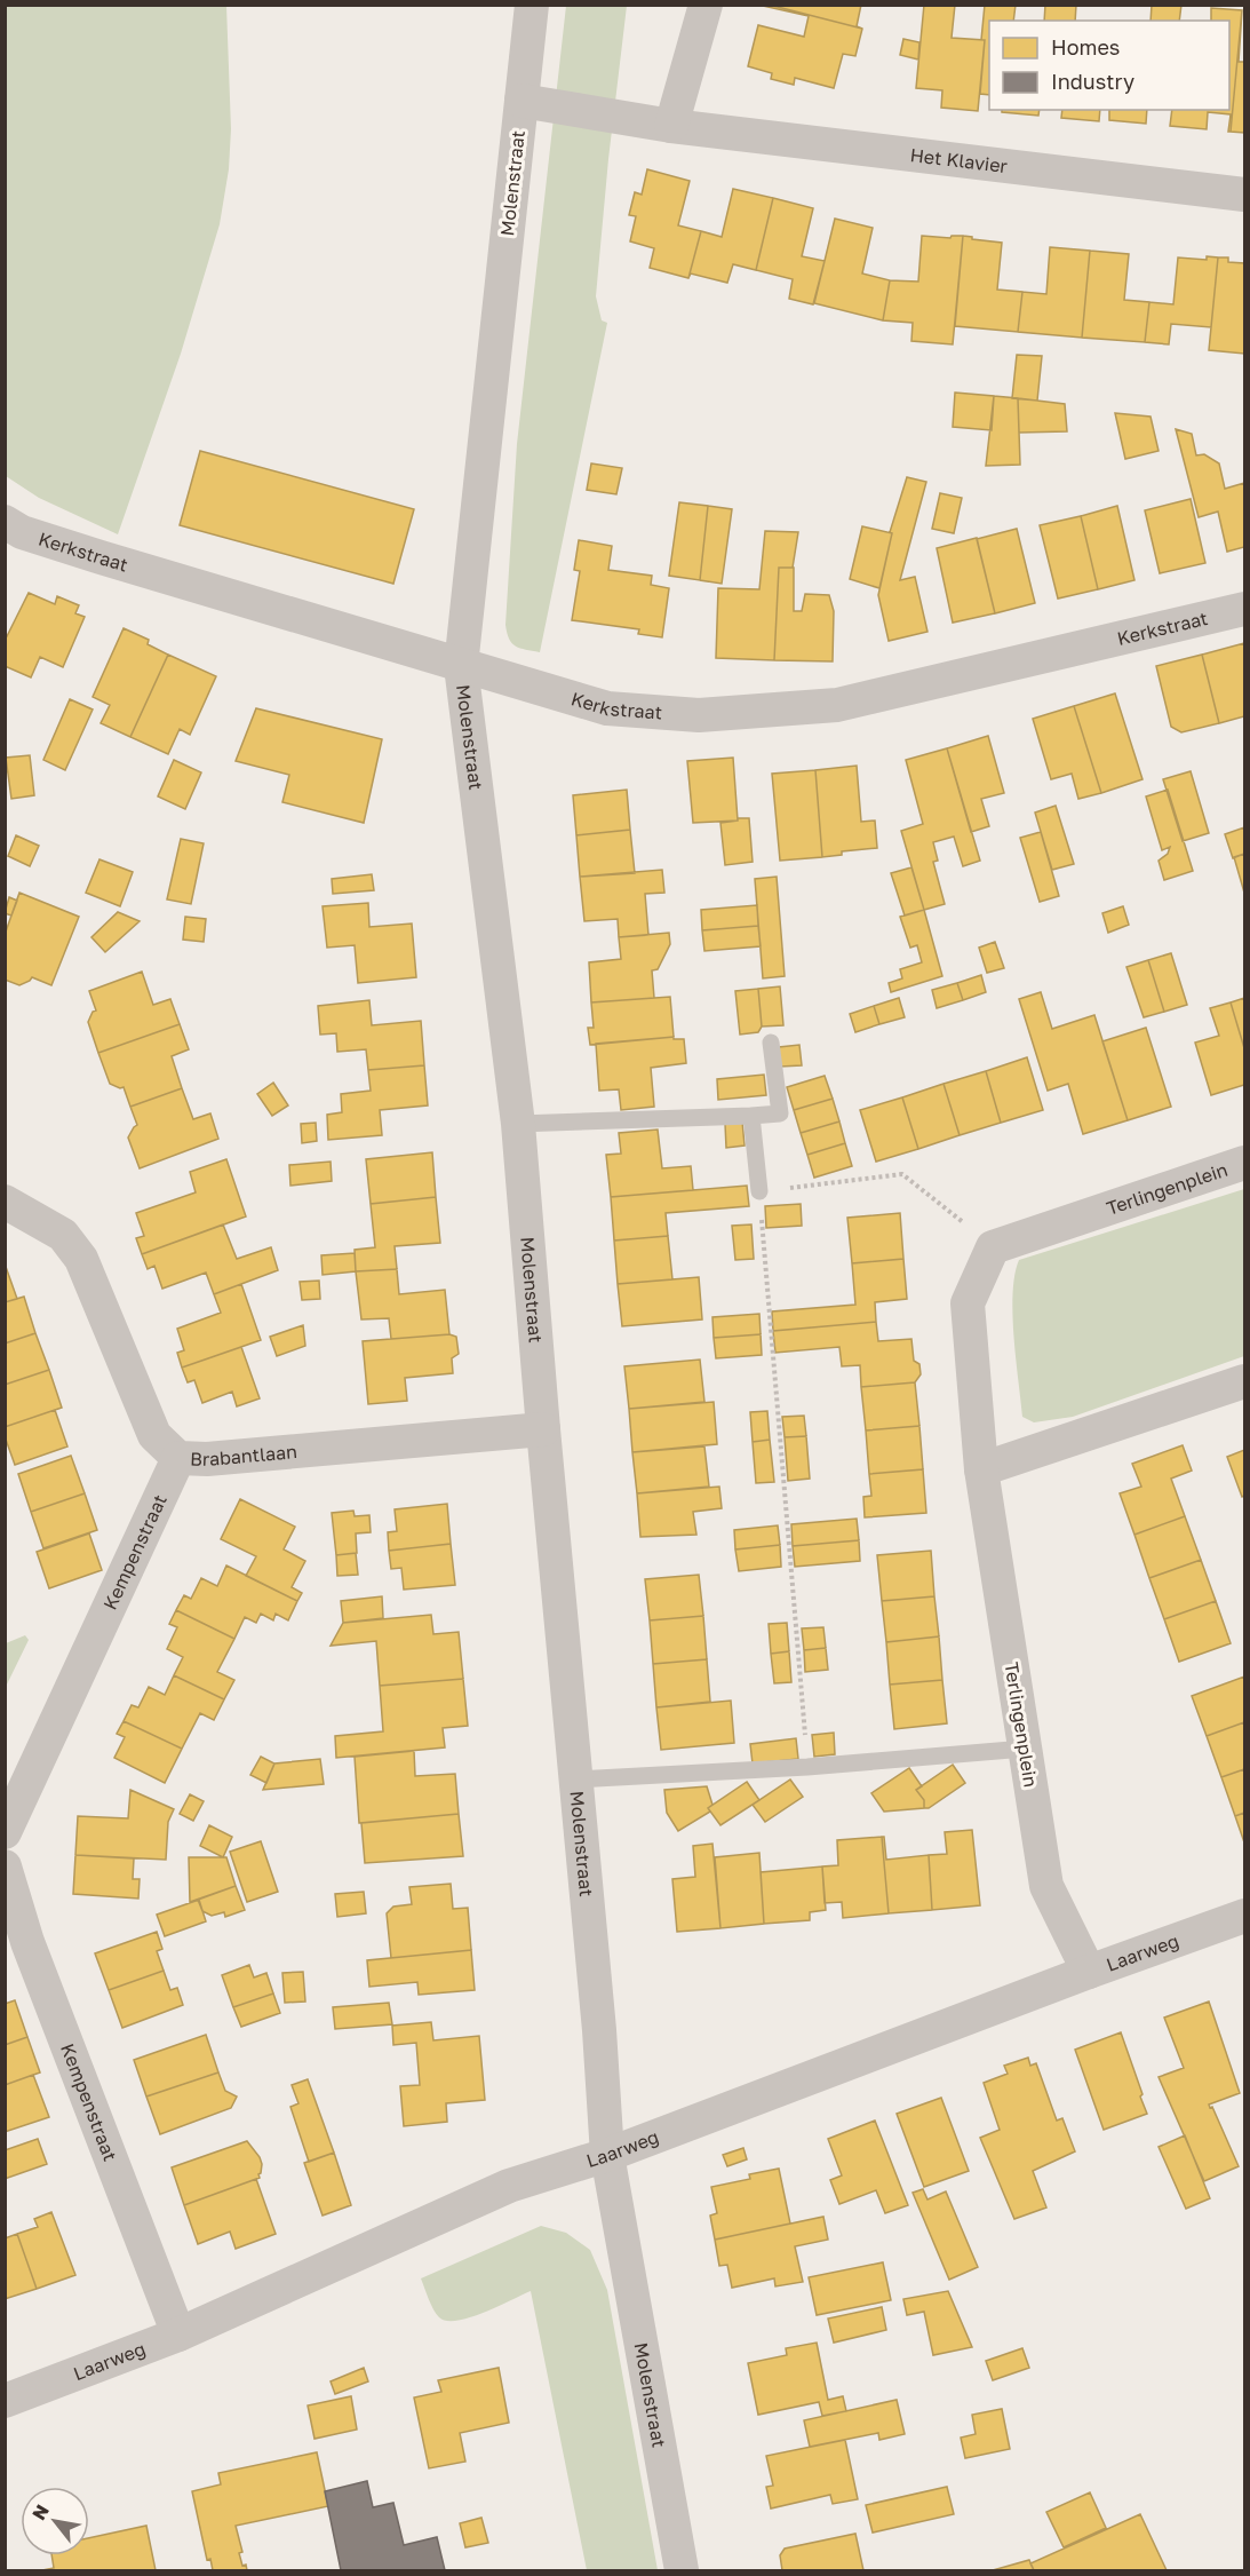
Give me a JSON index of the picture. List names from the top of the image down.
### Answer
{
  "streets": {
    "street": [
      "Het Klavier",
      "Molenstraat",
      "Kerkstraat",
      "Terlingenplein",
      "Brabantlaan",
      "Kempenstraat",
      "Laarweg"
    ]
  },
  "crossings": [
    ["Het Klavier", "Molenstraat"],
    ["Molenstraat", "Kerkstraat"],
    ["Molenstraat", "Brabantlaan"],
    ["Molenstraat", "Laarweg"],
    ["Terlingenplein", "Laarweg"],
    ["Brabantlaan", "Kempenstraat"],
    ["Kempenstraat", "Laarweg"]
  ],
  "legend": ["Homes", "Industry"],
  "north": "top left"
}
